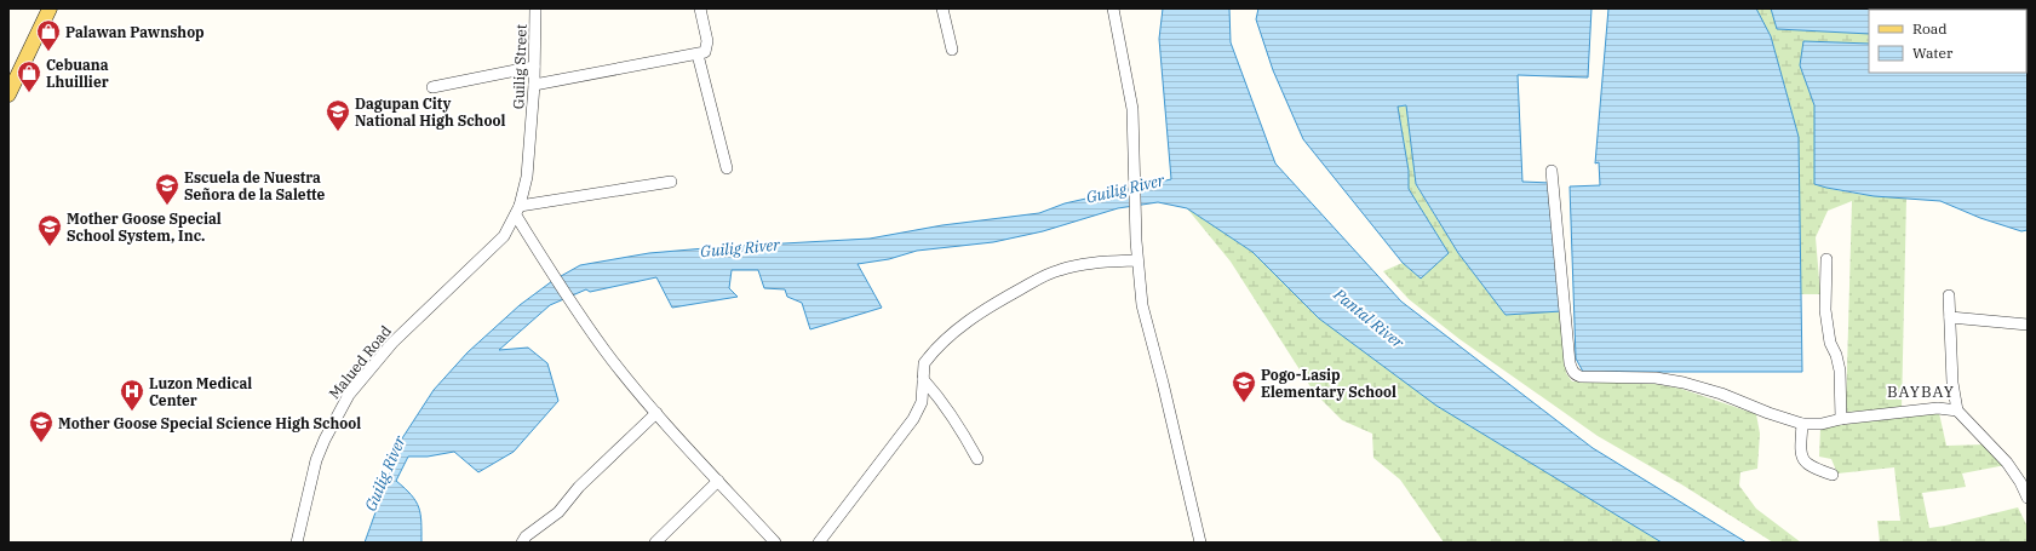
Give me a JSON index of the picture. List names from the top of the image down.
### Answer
{
  "streets": {
    "street": ["Guilig Street", "Malued Road"]
  },
  "crossings": [
    ["Guilig Street", "Malued Road"]
  ],
  "districts": ["BAYBAY"],
  "water": ["Guilig River", "Pantal River"],
  "places": {
    "shop": ["Palawan Pawnshop", "Cebuana Lhuillier"],
    "school or university": [
      "Dagupan City National High School",
      "Escuela de Nuestra Señora de la Salette",
      "Mother Goose Special School System, Inc.",
      "Pogo-Lasip Elementary School",
      "Mother Goose Special Science High School"
    ],
    "hospital": ["Luzon Medical Center"]
  },
  "legend": ["Road", "Water"]
}
